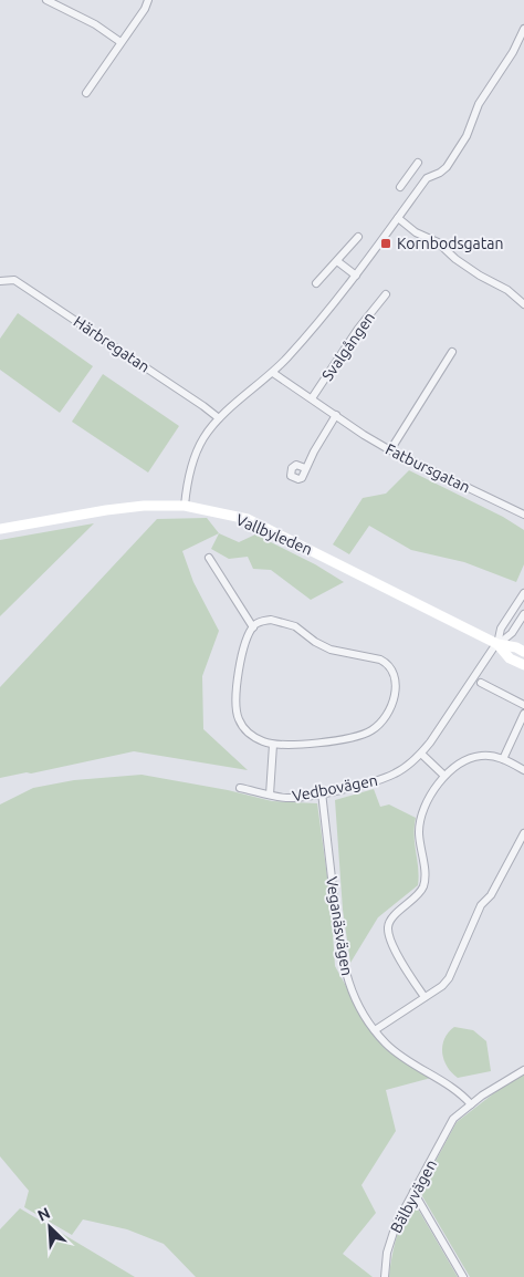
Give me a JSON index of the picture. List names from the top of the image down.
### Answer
{
  "streets": {
    "main road": ["Vallbyleden"],
    "street": [
      "Härbregatan",
      "Svalgången",
      "Fatbursgatan",
      "Vedbovägen",
      "Veganäsvägen",
      "Bälbyvägen"
    ]
  },
  "crossings": [
    ["Svalgången", "Fatbursgatan"],
    ["Vallbyleden", "Vedbovägen"],
    ["Vedbovägen", "Veganäsvägen"],
    ["Veganäsvägen", "Bälbyvägen"]
  ],
  "places": {
    "transit": ["Kornbodsgatan"]
  },
  "north": "top left"
}
